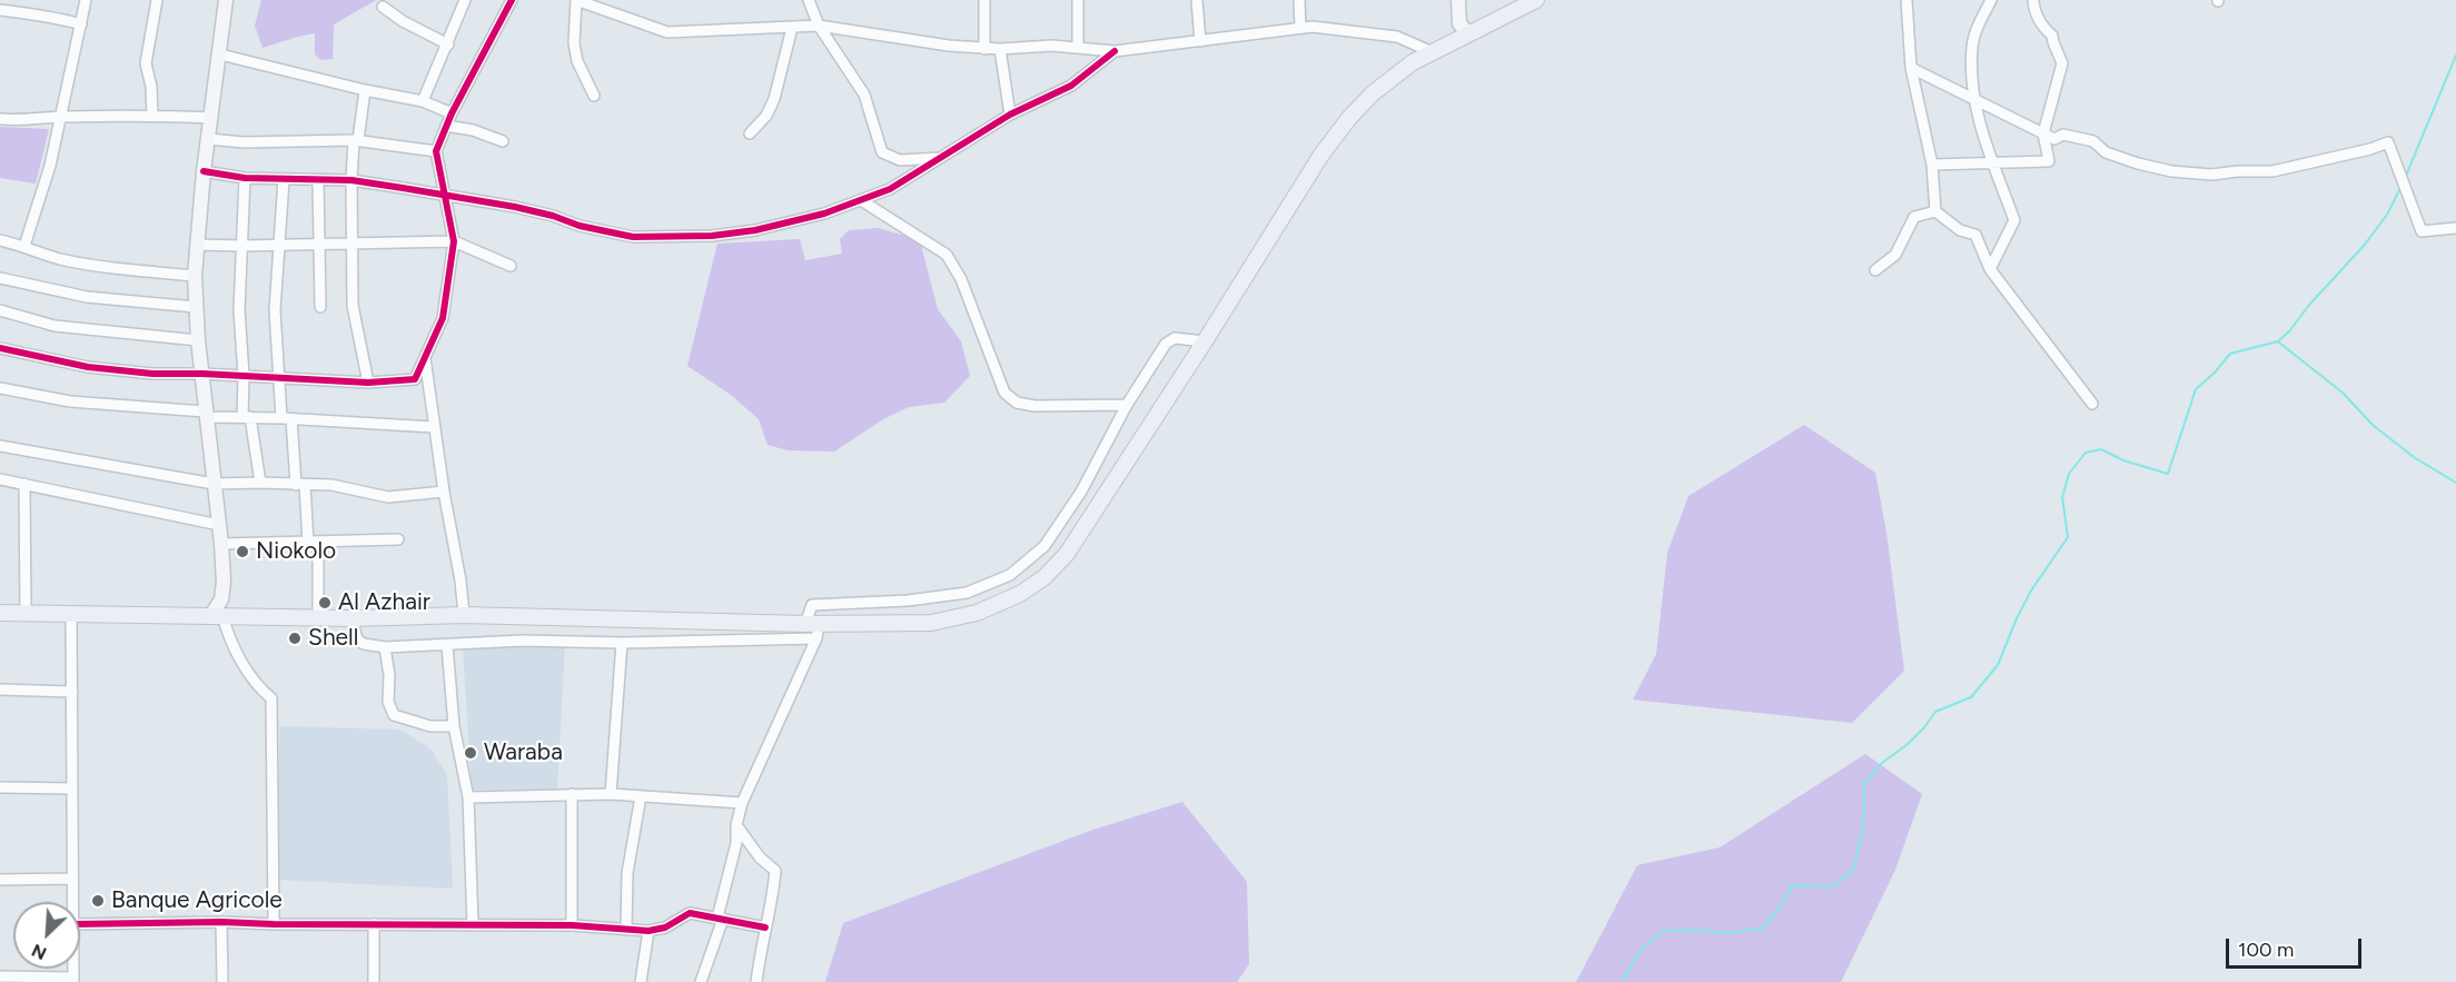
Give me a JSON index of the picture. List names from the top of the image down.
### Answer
{
  "places": [
    "Niokolo",
    "Al Azhair",
    "Shell",
    "Waraba",
    "Banque Agricole"
  ],
  "scale_bar": "100 m",
  "north": "bottom left"
}
